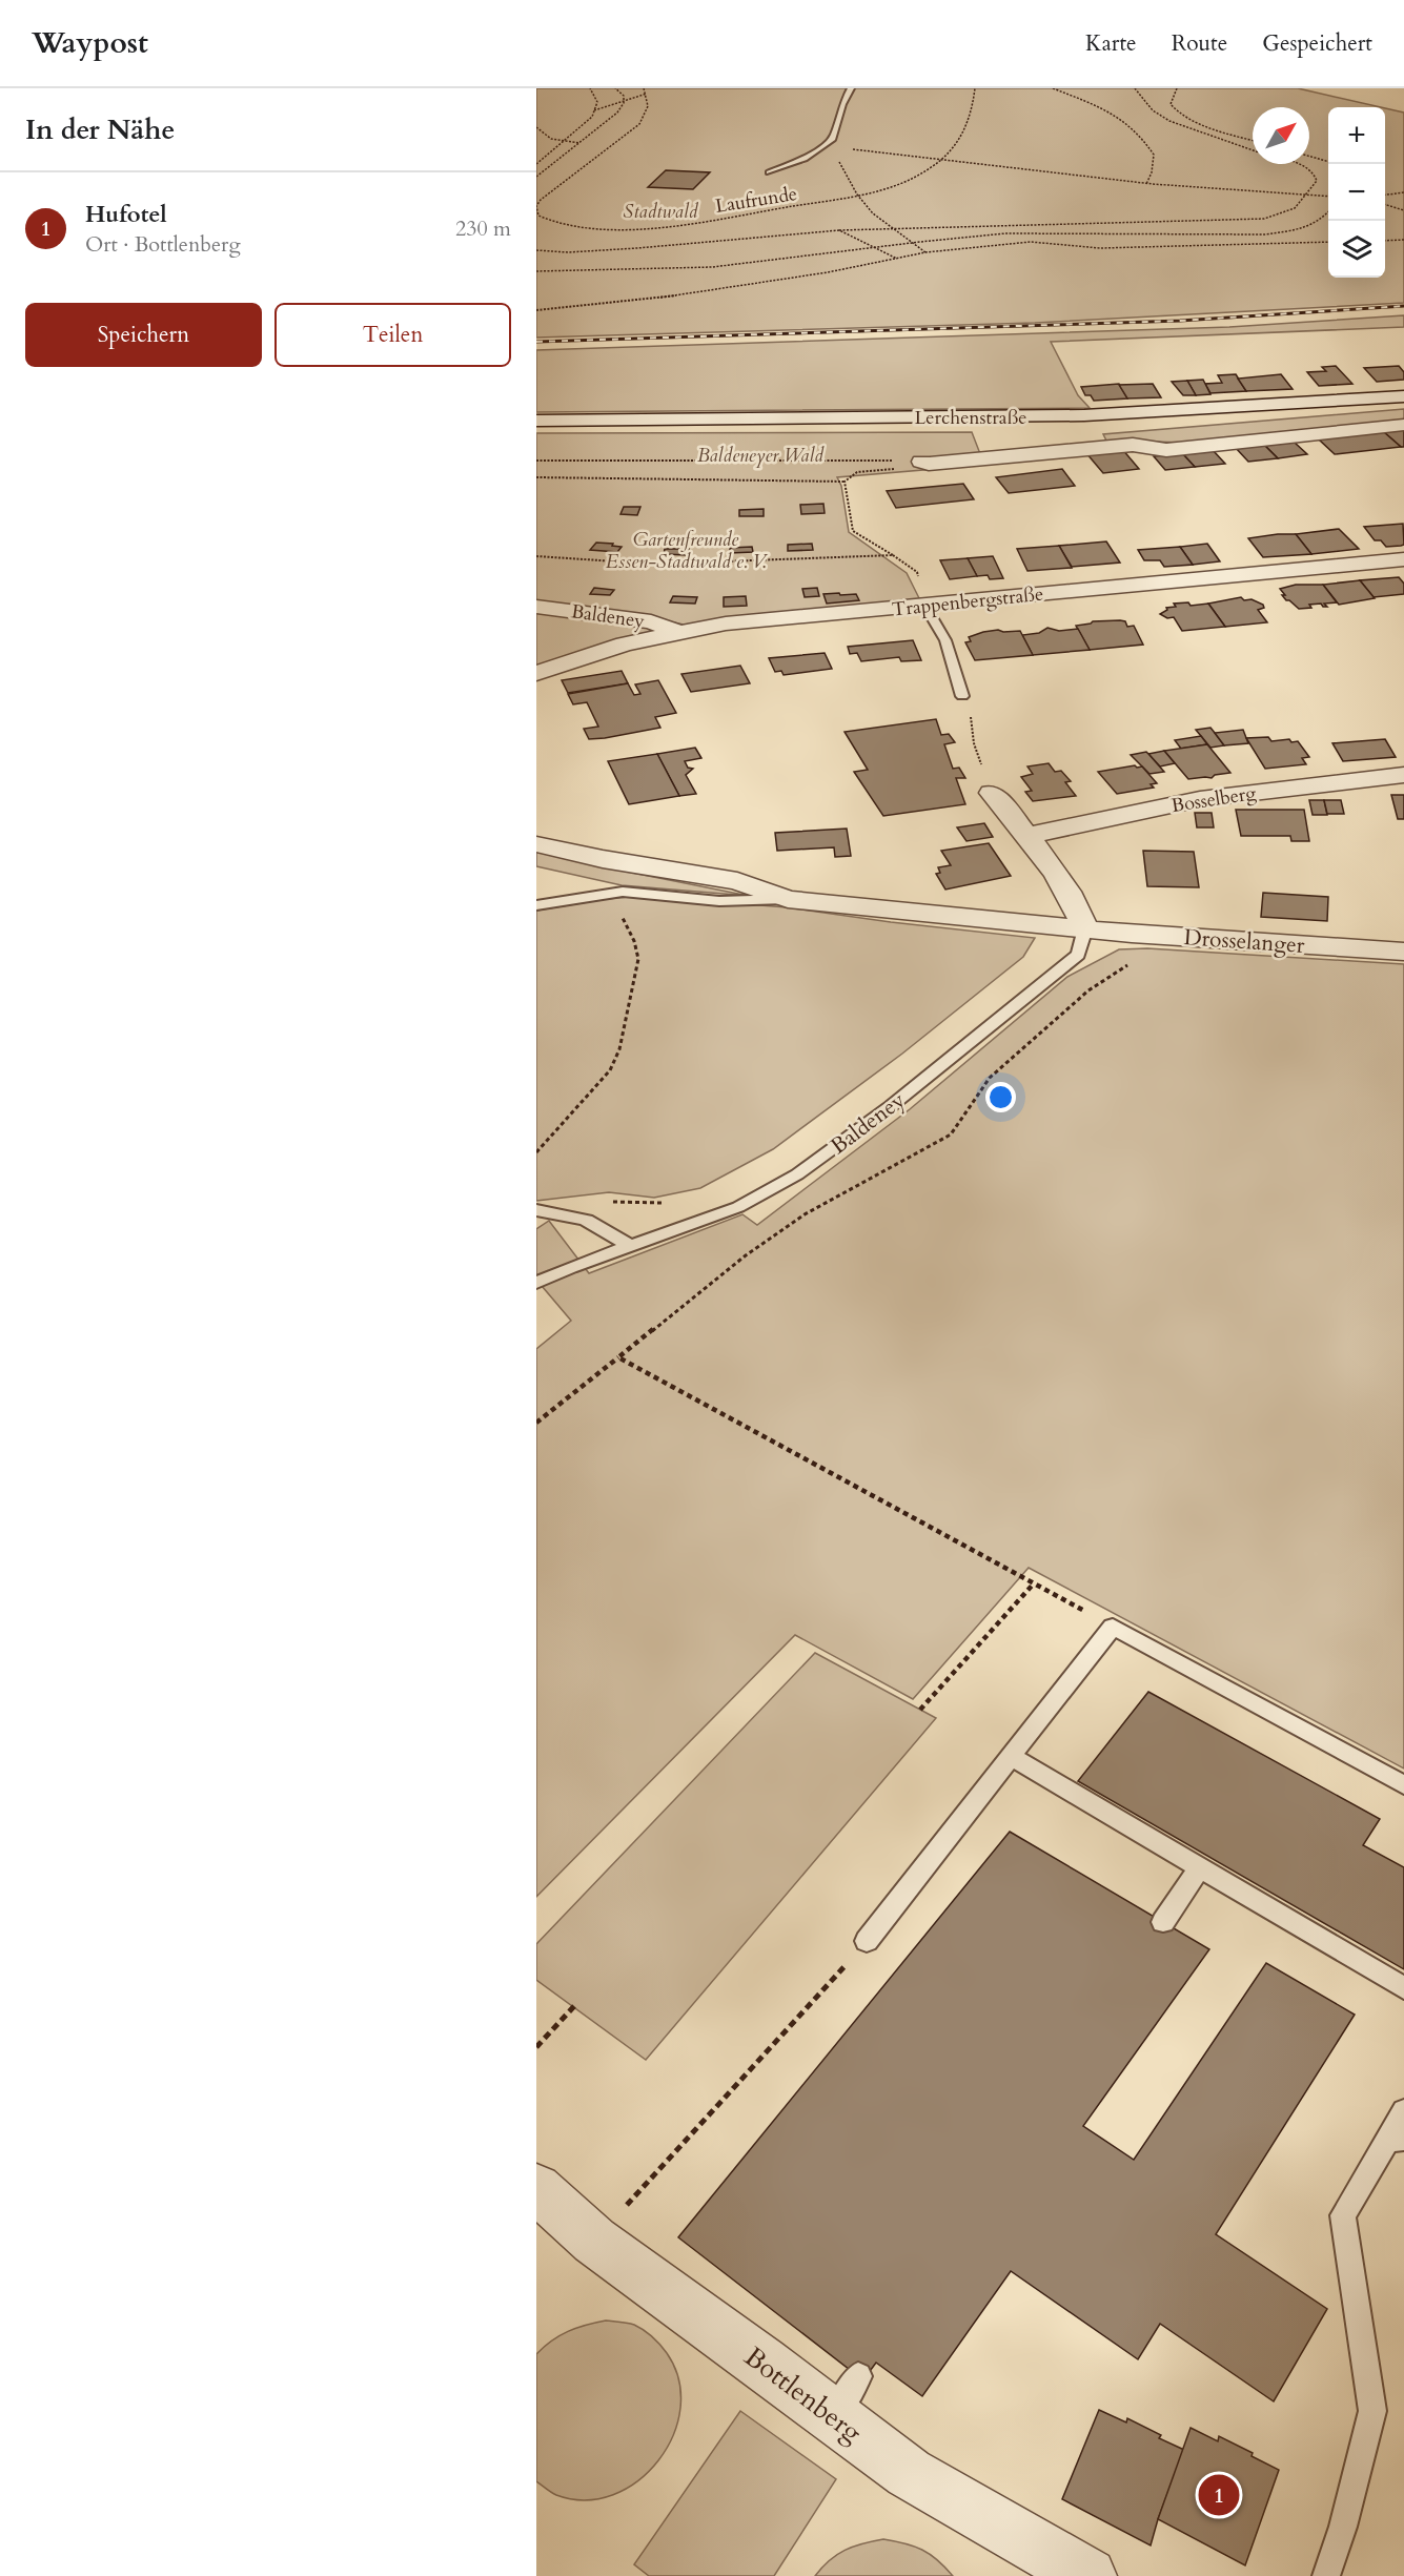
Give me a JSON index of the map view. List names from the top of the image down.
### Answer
{
  "streets": {
    "street": [
      "Lerchenstraße",
      "Trappenbergstraße",
      "Baldeney",
      "Bosselberg",
      "Drosselanger",
      "Bottlenberg"
    ],
    "path": ["Laufrunde"]
  },
  "crossings": [
    ["Trappenbergstraße", "Baldeney"],
    ["Baldeney", "Drosselanger"]
  ],
  "parks": ["Stadtwald", "Baldeneyer Wald", "Gartenfreunde Essen-Stadtwald e. V."],
  "north": "top right",
  "page": {
    "header": "Waypost",
    "nav": ["Karte", "Route", "Gespeichert"],
    "heading": "In der Nähe",
    "map_buttons": ["+", "−"],
    "list": [
      {
        "mark": "1",
        "name": "Hufotel",
        "note": "Ort · Bottlenberg",
        "value": "230 m"
      }
    ],
    "buttons": ["Speichern", "Teilen"],
    "pins": "1"
  }
}
